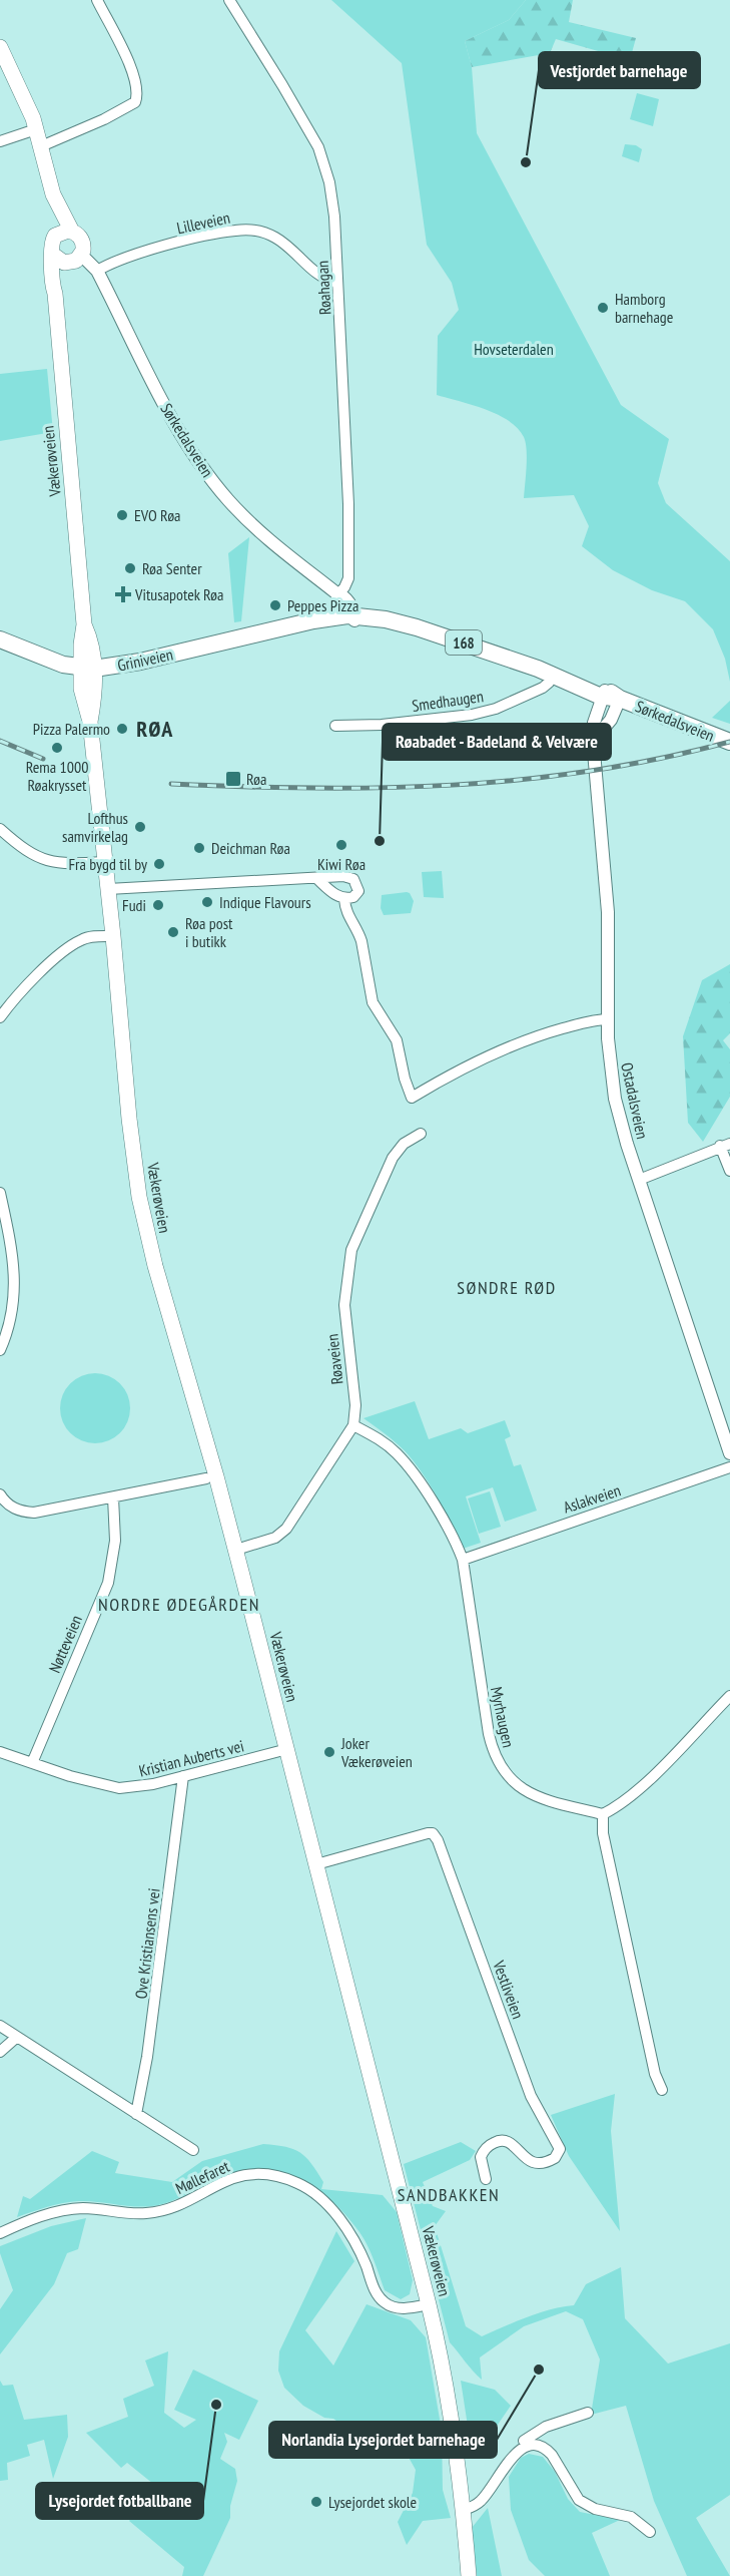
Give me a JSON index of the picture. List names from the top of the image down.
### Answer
{
  "streets": {
    "main road": [
      "Sørkedalsveien",
      "Vækerøveien",
      "168",
      "Griniveien"
    ],
    "street": [
      "Lilleveien",
      "Røahagan",
      "Smedhaugen",
      "Ostadalsveien",
      "Røaveien",
      "Aslakveien",
      "Nøtteveien",
      "Myrhaugen",
      "Kristian Auberts vei",
      "Ove Kristiansens vei",
      "Vestliveien",
      "Møllefaret"
    ]
  },
  "crossings": [
    ["Lilleveien", "Røahagan"],
    ["Lilleveien", "Sørkedalsveien"],
    ["Røahagan", "Sørkedalsveien"],
    ["Sørkedalsveien", "Vækerøveien"],
    ["Sørkedalsveien", "Griniveien"],
    ["Sørkedalsveien", "Smedhaugen"],
    ["Sørkedalsveien", "Ostadalsveien"],
    ["Vækerøveien", "Griniveien"],
    ["Vækerøveien", "Kristian Auberts vei"],
    ["Vækerøveien", "Vestliveien"],
    ["Vækerøveien", "Møllefaret"],
    ["Røaveien", "Myrhaugen"],
    ["Aslakveien", "Myrhaugen"],
    ["Nøtteveien", "Kristian Auberts vei"],
    ["Kristian Auberts vei", "Ove Kristiansens vei"]
  ],
  "districts": [
    "RØA",
    "SØNDRE RØD",
    "NORDRE ØDEGÅRDEN",
    "SANDBAKKEN"
  ],
  "parks": ["Hovseterdalen"],
  "places": {
    "other": [
      "Vestjordet barnehage",
      "Hamborg barnehage",
      "EVO Røa",
      "Røa Senter",
      "Peppes Pizza",
      "Pizza Palermo",
      "Rema 1000 Røakrysset",
      "Lofthus samvirkelag",
      "Røabadet - Badeland & Velvære",
      "Kiwi Røa",
      "Deichman Røa",
      "Fra bygd til by",
      "Indique Flavours",
      "Fudi",
      "Røa post i butikk",
      "Joker Vækerøveien",
      "Norlandia Lysejordet barnehage",
      "Lysejordet fotballbane",
      "Lysejordet skole"
    ],
    "health": ["Vitusapotek Røa"],
    "transit": ["Røa"]
  }
}
